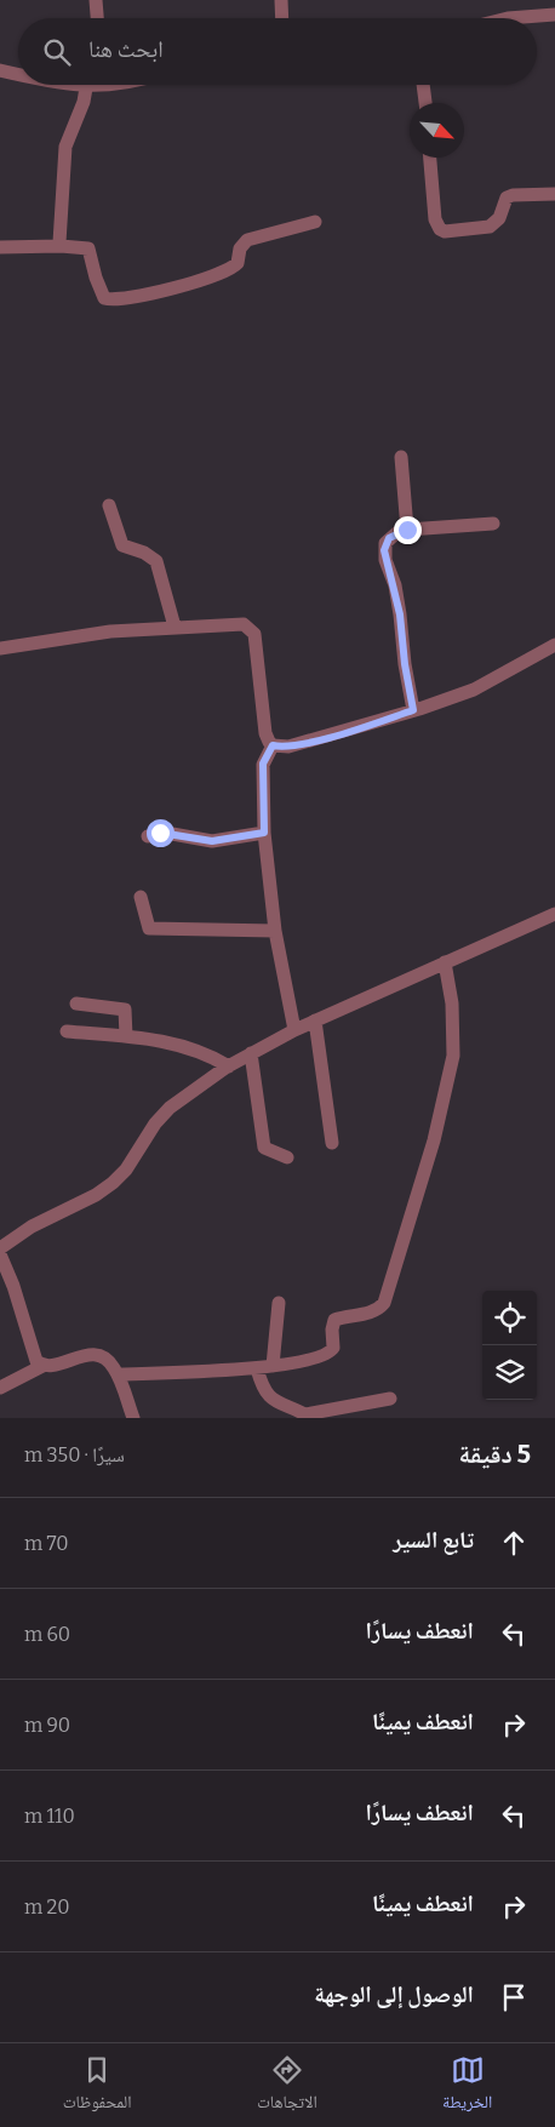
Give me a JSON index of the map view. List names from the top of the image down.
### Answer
{
  "north": "bottom right",
  "page": {
    "search": "ابحث هنا",
    "heading": ["5 دقيقة", "سيرًا · 350 m"],
    "list": [
      ["تابع السير", "70 m"],
      ["انعطف يسارًا", "60 m"],
      ["انعطف يمينًا", "90 m"],
      ["انعطف يسارًا", "110 m"],
      ["انعطف يمينًا", "20 m"],
      "الوصول إلى الوجهة"
    ],
    "nav": ["الخريطة", "الاتجاهات", "المحفوظات"]
  }
}
